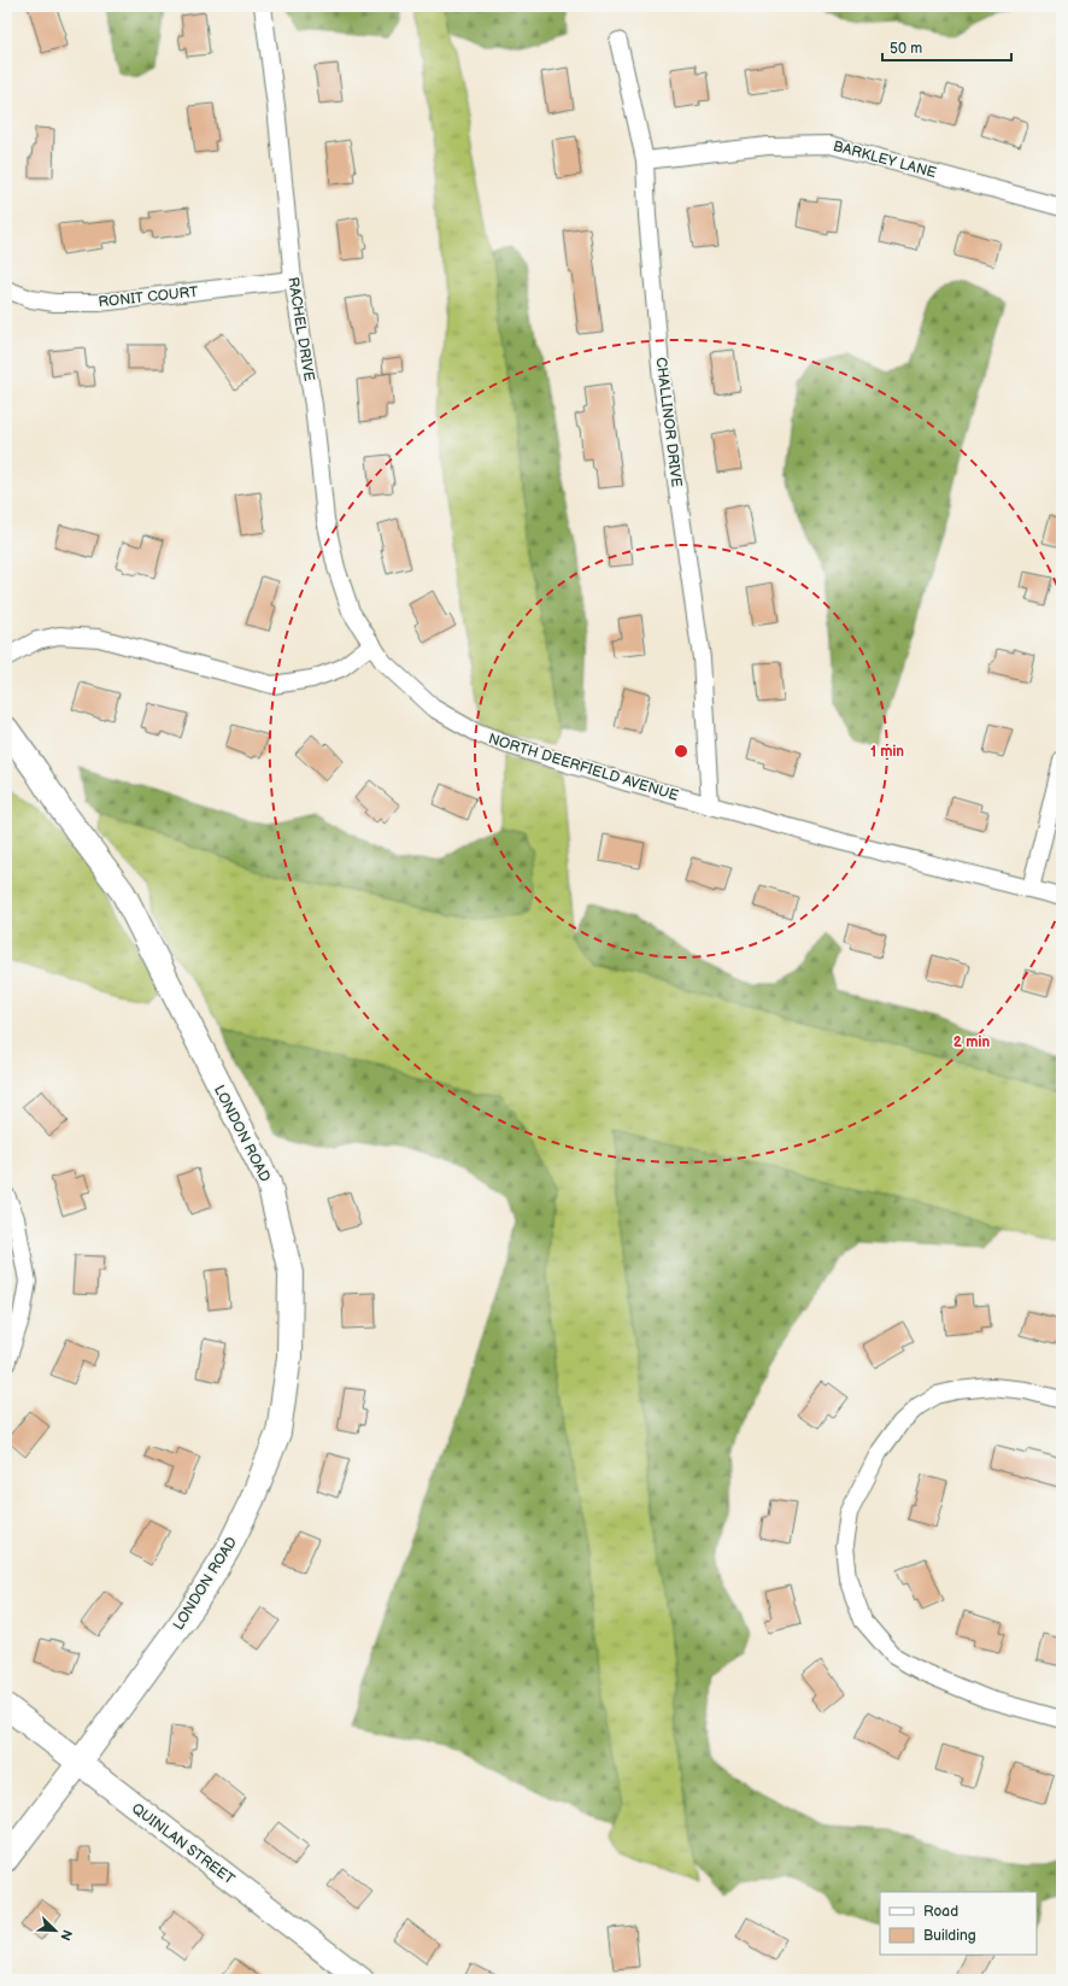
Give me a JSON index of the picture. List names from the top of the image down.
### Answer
{
  "streets": {
    "street": [
      "BARKLEY LANE",
      "RONIT COURT",
      "RACHEL DRIVE",
      "CHALLINOR DRIVE",
      "NORTH DEERFIELD AVENUE",
      "LONDON ROAD",
      "QUINLAN STREET"
    ]
  },
  "crossings": [
    ["BARKLEY LANE", "CHALLINOR DRIVE"],
    ["RONIT COURT", "RACHEL DRIVE"],
    ["RACHEL DRIVE", "NORTH DEERFIELD AVENUE"],
    ["CHALLINOR DRIVE", "NORTH DEERFIELD AVENUE"],
    ["LONDON ROAD", "QUINLAN STREET"]
  ],
  "legend": ["Road", "Building"],
  "scale_bar": "50 m",
  "north": "bottom right",
  "rings": ["1 min", "2 min"]
}
